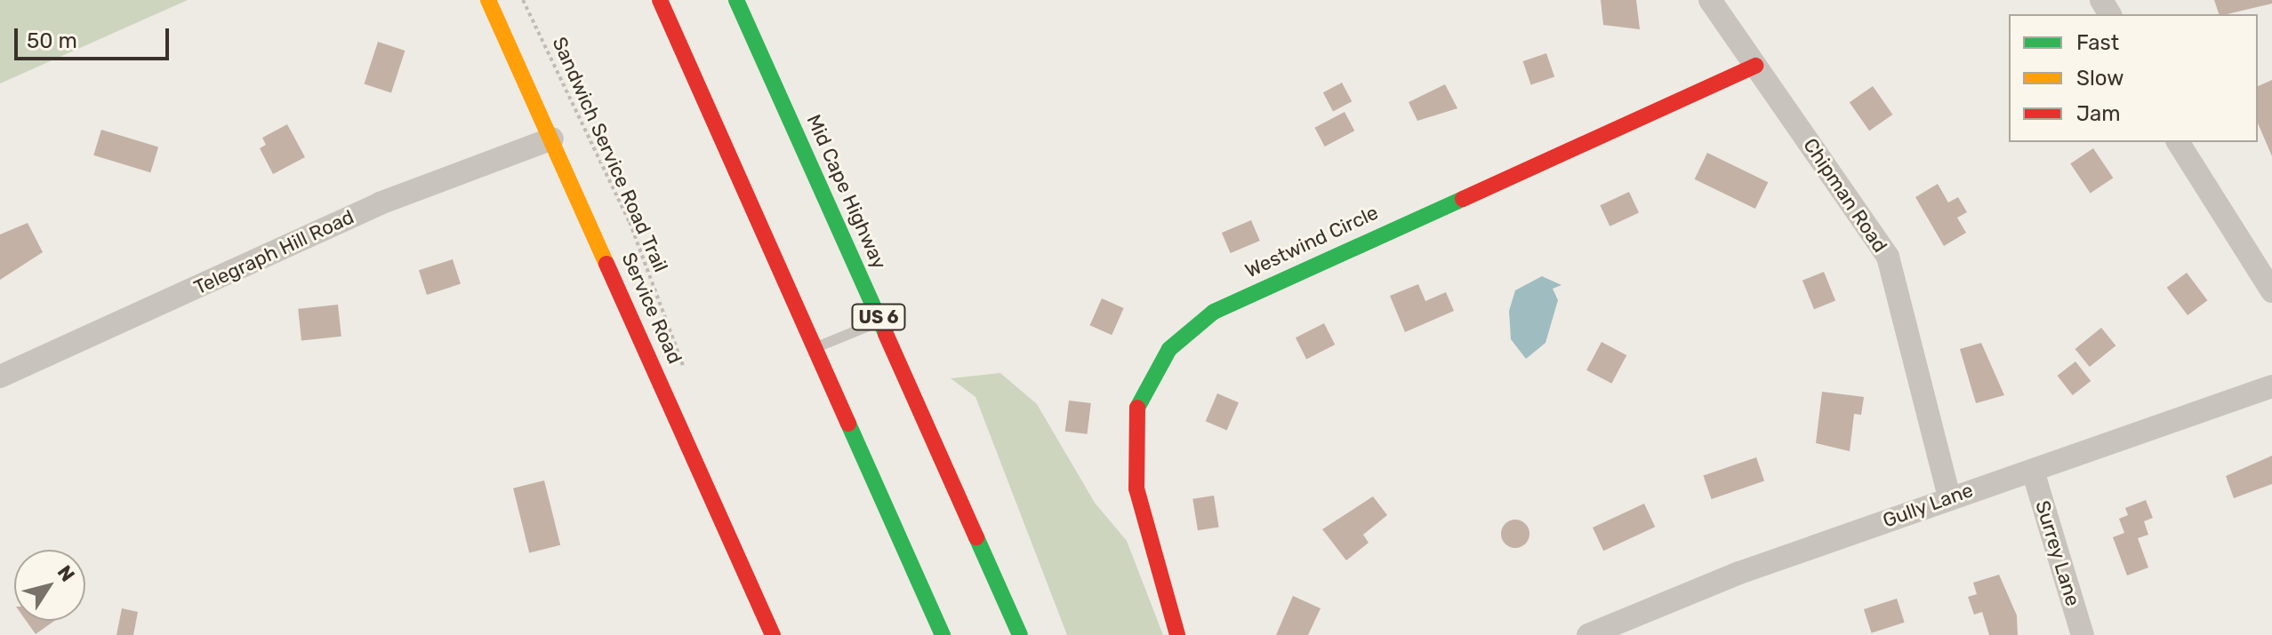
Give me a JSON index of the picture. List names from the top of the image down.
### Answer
{
  "streets": {
    "main road": [
      "Mid Cape Highway",
      "Westwind Circle",
      "Service Road",
      "US 6"
    ],
    "street": [
      "Chipman Road",
      "Telegraph Hill Road",
      "Gully Lane",
      "Surrey Lane"
    ],
    "path": ["Sandwich Service Road Trail"]
  },
  "crossings": [
    ["Chipman Road", "Westwind Circle"],
    ["Chipman Road", "Gully Lane"],
    ["Telegraph Hill Road", "Service Road"],
    ["Gully Lane", "Surrey Lane"]
  ],
  "legend": ["Fast", "Slow", "Jam"],
  "scale_bar": "50 m",
  "north": "top right"
}
